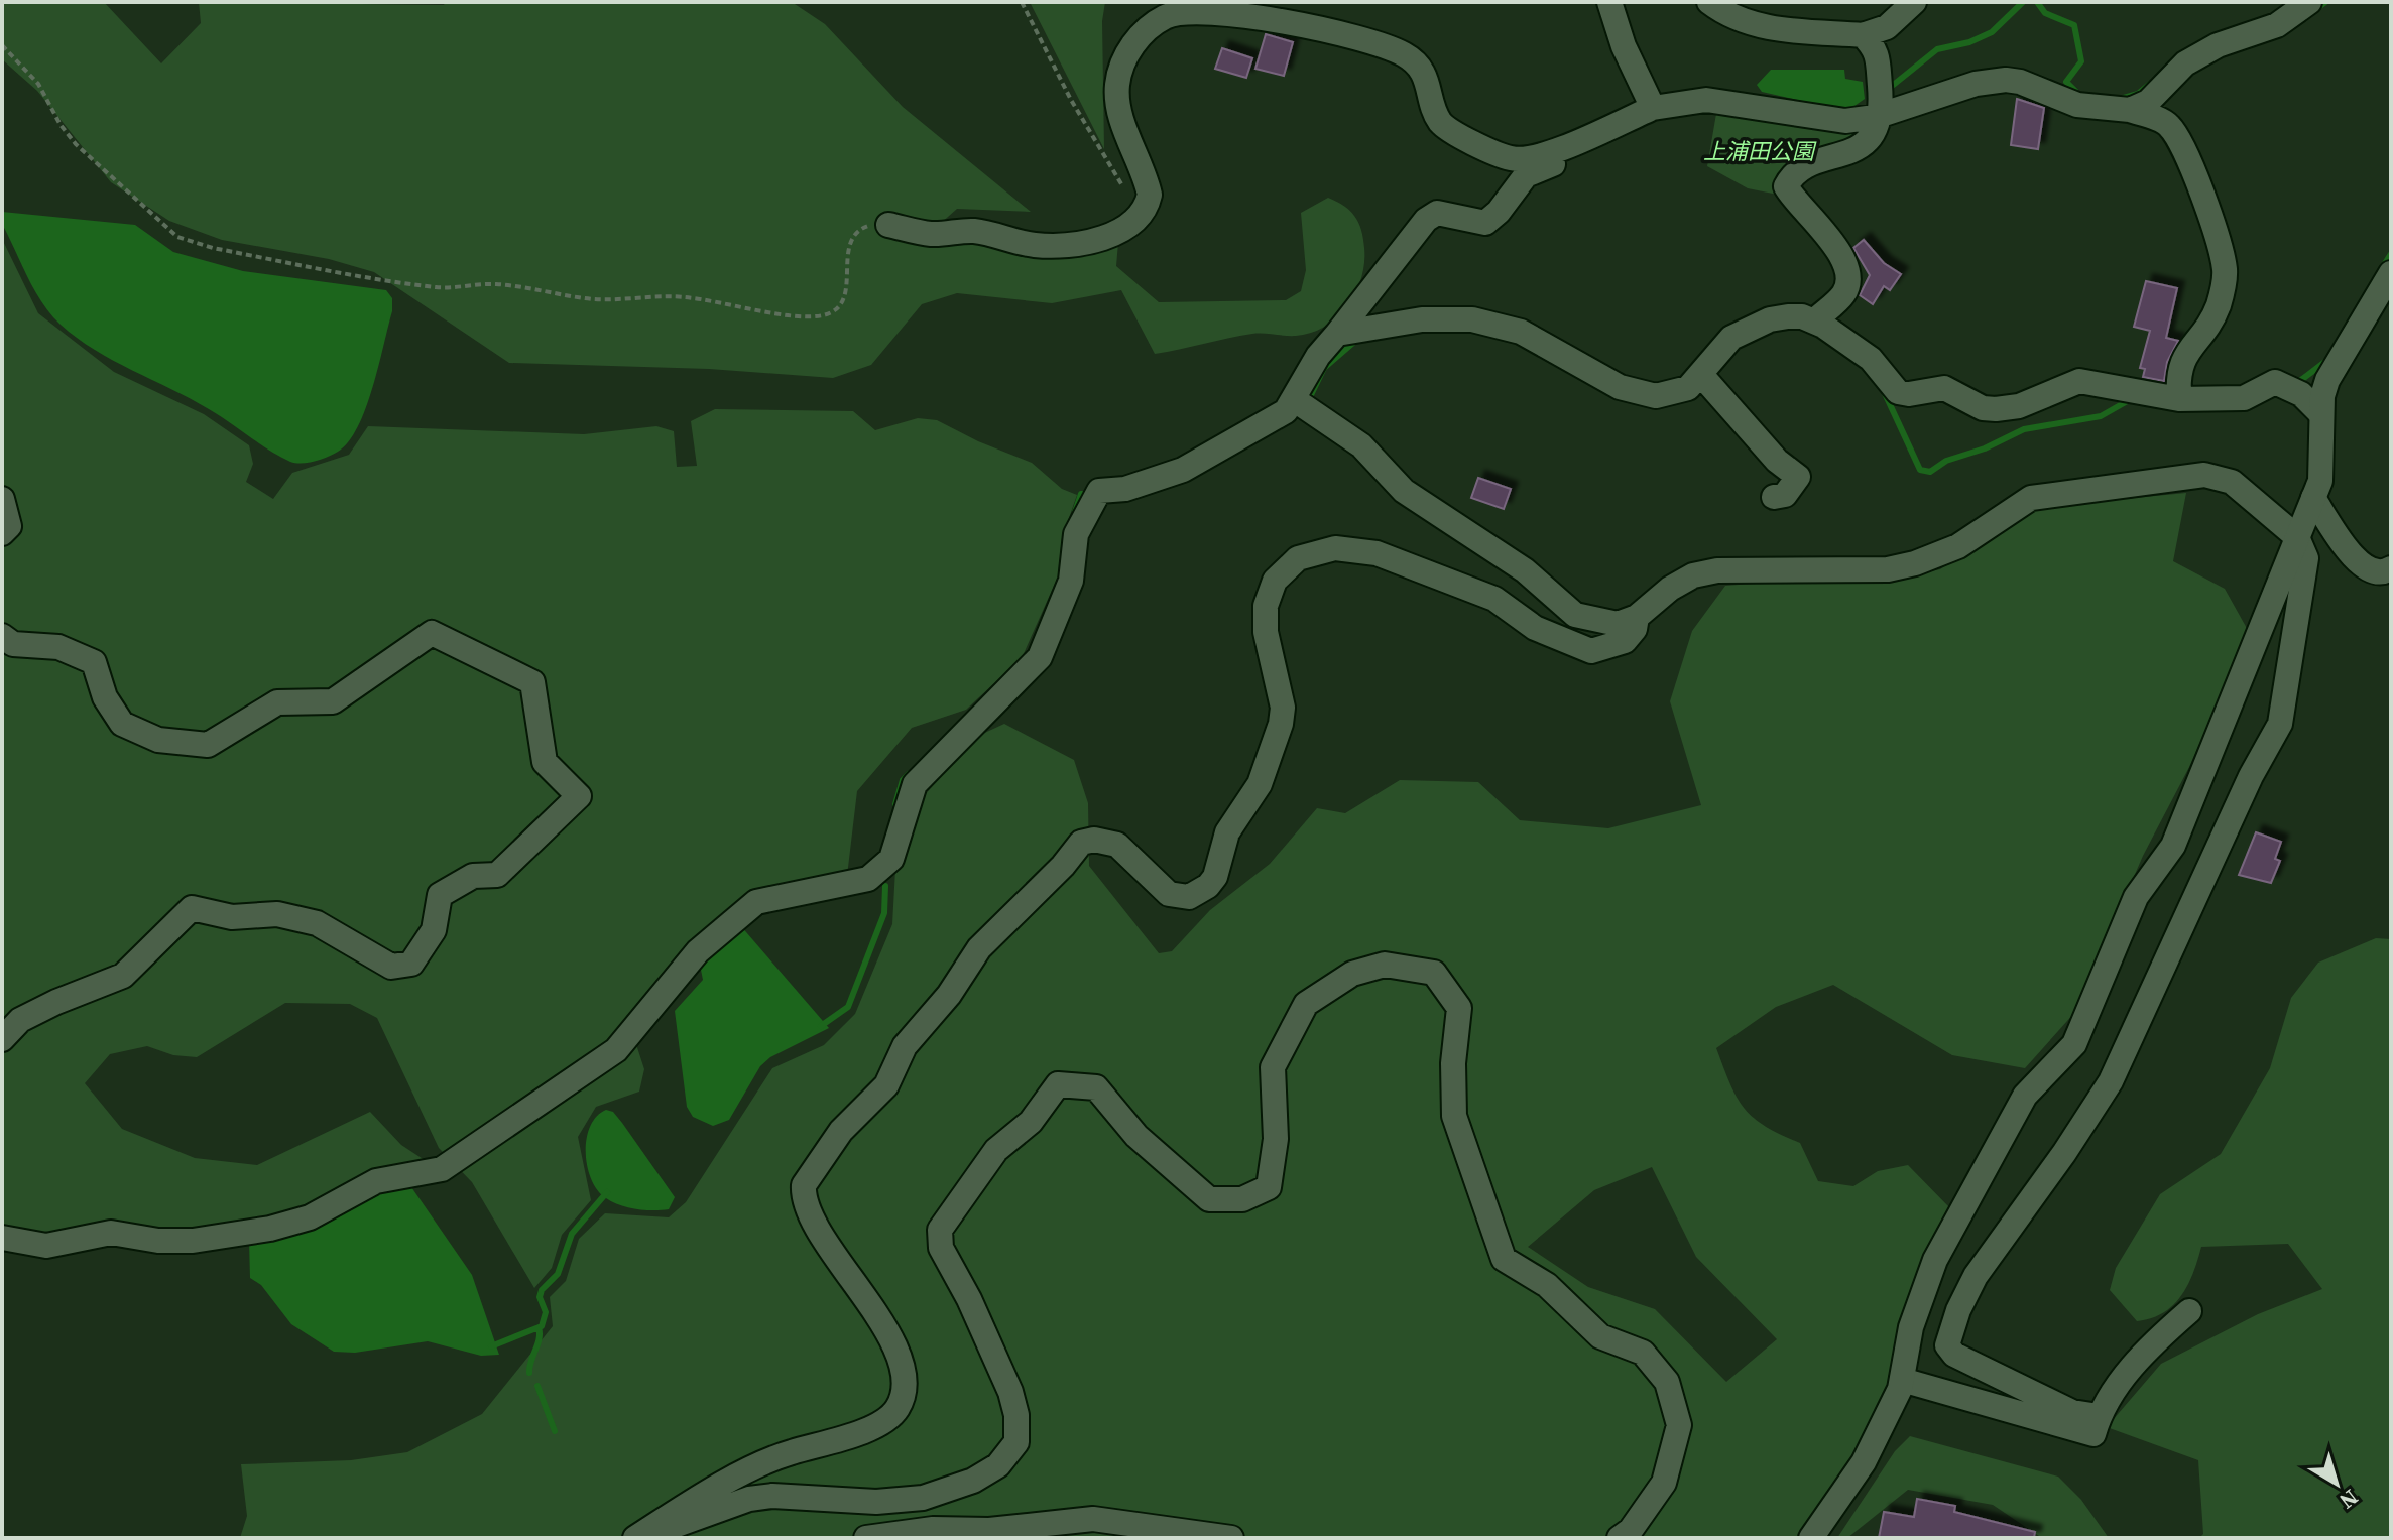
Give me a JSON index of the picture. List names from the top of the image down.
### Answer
{
  "parks": ["上浦田公園"],
  "north": "bottom right"
}
